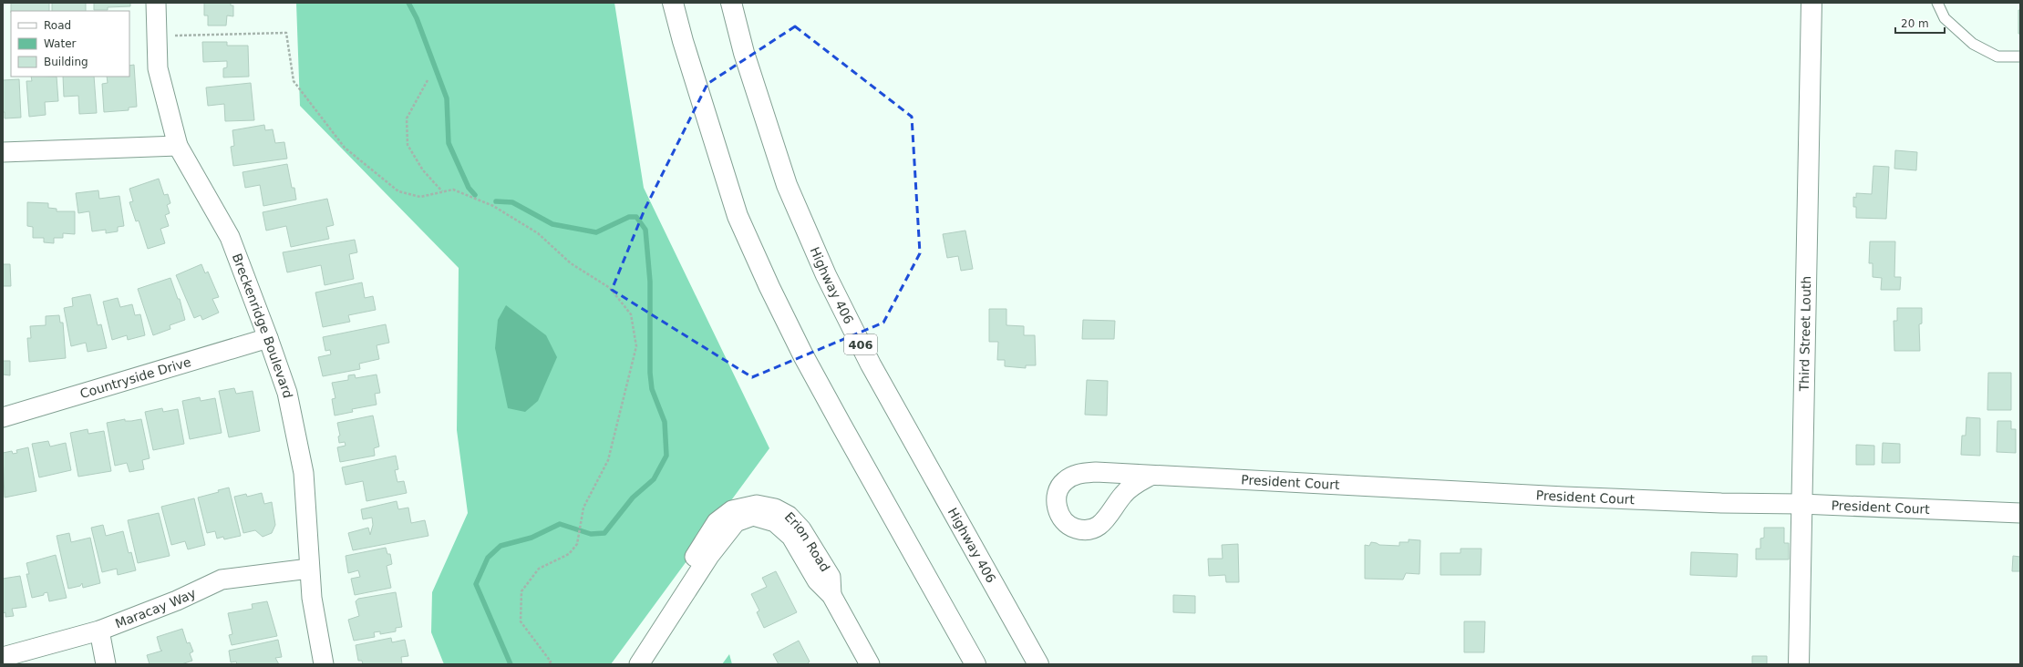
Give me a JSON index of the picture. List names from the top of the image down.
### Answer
{
  "streets": {
    "main road": ["Highway 406", "Third Street Louth", "406"],
    "street": [
      "Breckenridge Boulevard",
      "Countryside Drive",
      "President Court",
      "Erion Road",
      "Maracay Way"
    ]
  },
  "crossings": [
    ["Breckenridge Boulevard", "Countryside Drive"],
    ["Breckenridge Boulevard", "Maracay Way"],
    ["Third Street Louth", "President Court"]
  ],
  "legend": ["Road", "Water", "Building"],
  "scale_bar": "20 m"
}
